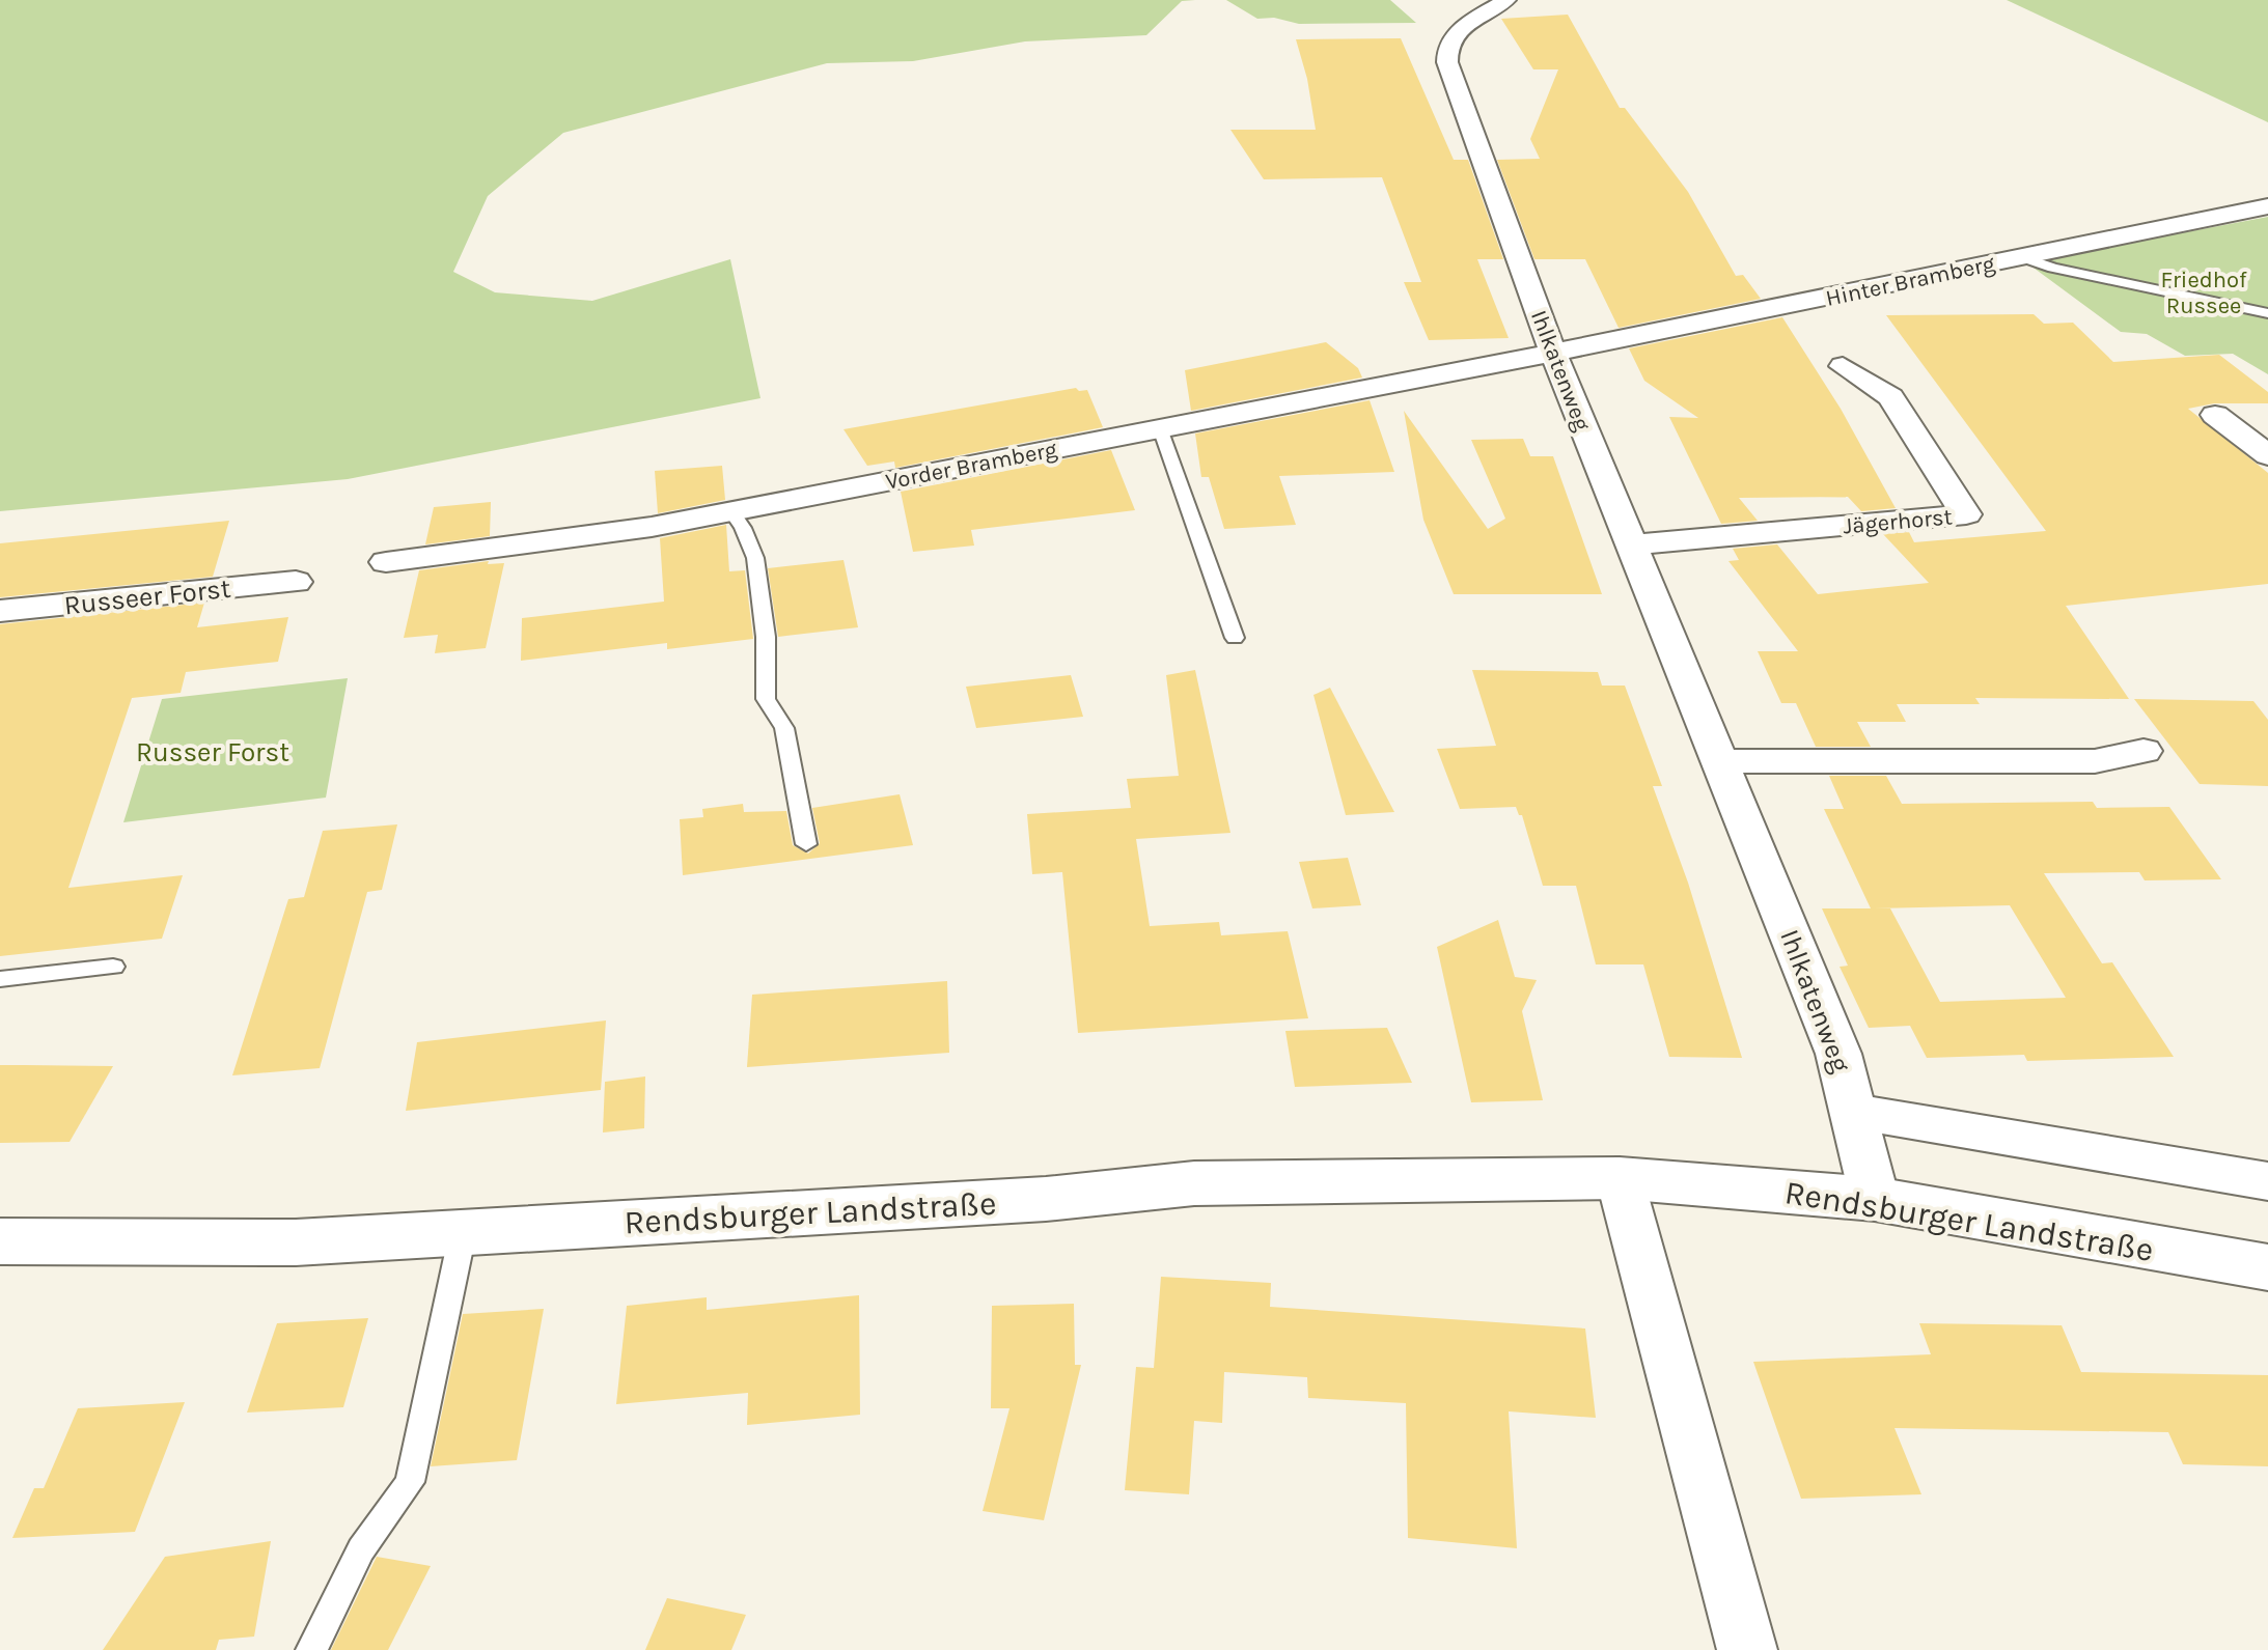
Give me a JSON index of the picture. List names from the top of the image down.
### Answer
{
  "streets": {
    "street": [
      "Hinter Bramberg",
      "Ihlkatenweg",
      "Vorder Bramberg",
      "Jägerhorst",
      "Russeer Forst",
      "Rendsburger Landstraße"
    ]
  },
  "crossings": [
    ["Hinter Bramberg", "Ihlkatenweg"],
    ["Hinter Bramberg", "Vorder Bramberg"],
    ["Ihlkatenweg", "Vorder Bramberg"],
    ["Ihlkatenweg", "Jägerhorst"],
    ["Ihlkatenweg", "Rendsburger Landstraße"]
  ],
  "parks": ["Friedhof Russee", "Russer Forst"]
}
